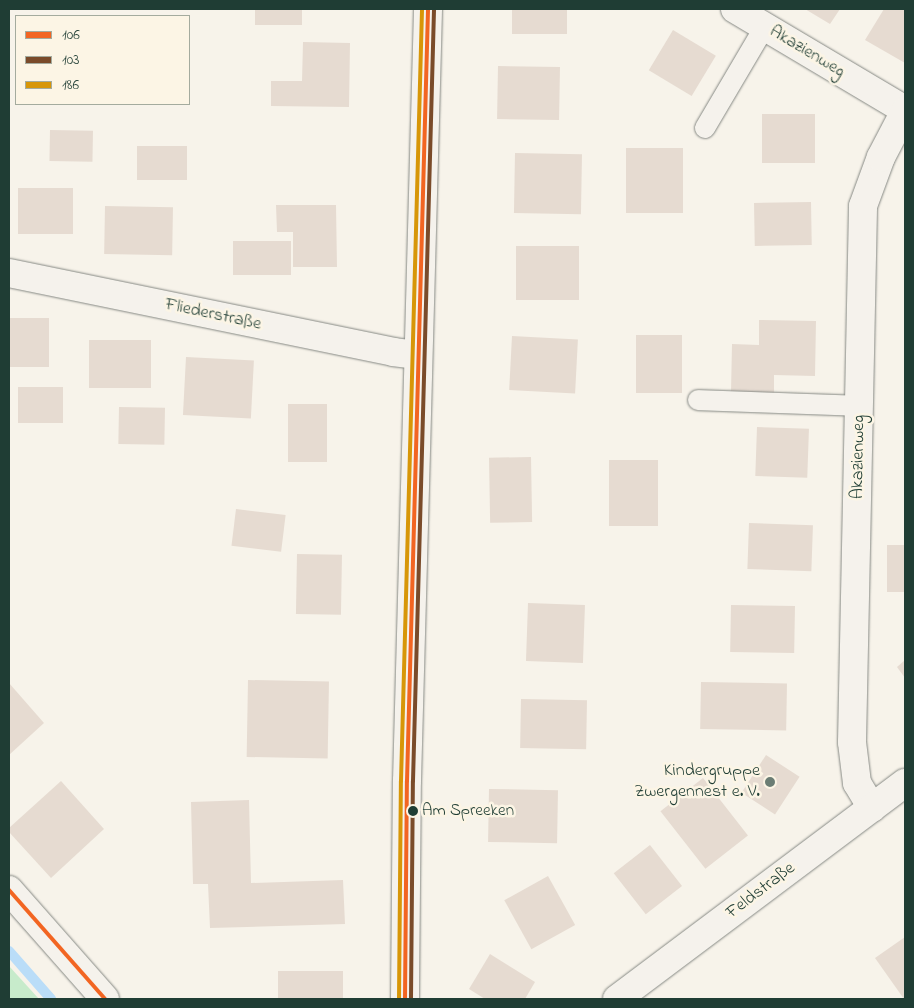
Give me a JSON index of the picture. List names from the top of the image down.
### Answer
{
  "streets": {
    "street": ["Akazienweg", "Fliederstraße", "Feldstraße"]
  },
  "crossings": [
    ["Akazienweg", "Feldstraße"]
  ],
  "places": ["Kindergruppe Zwergennest e. V.", "Am Spreeken"],
  "lines": ["transit line 106", "transit line 103", "transit line 186"],
  "legend": ["106", "103", "186"]
}
